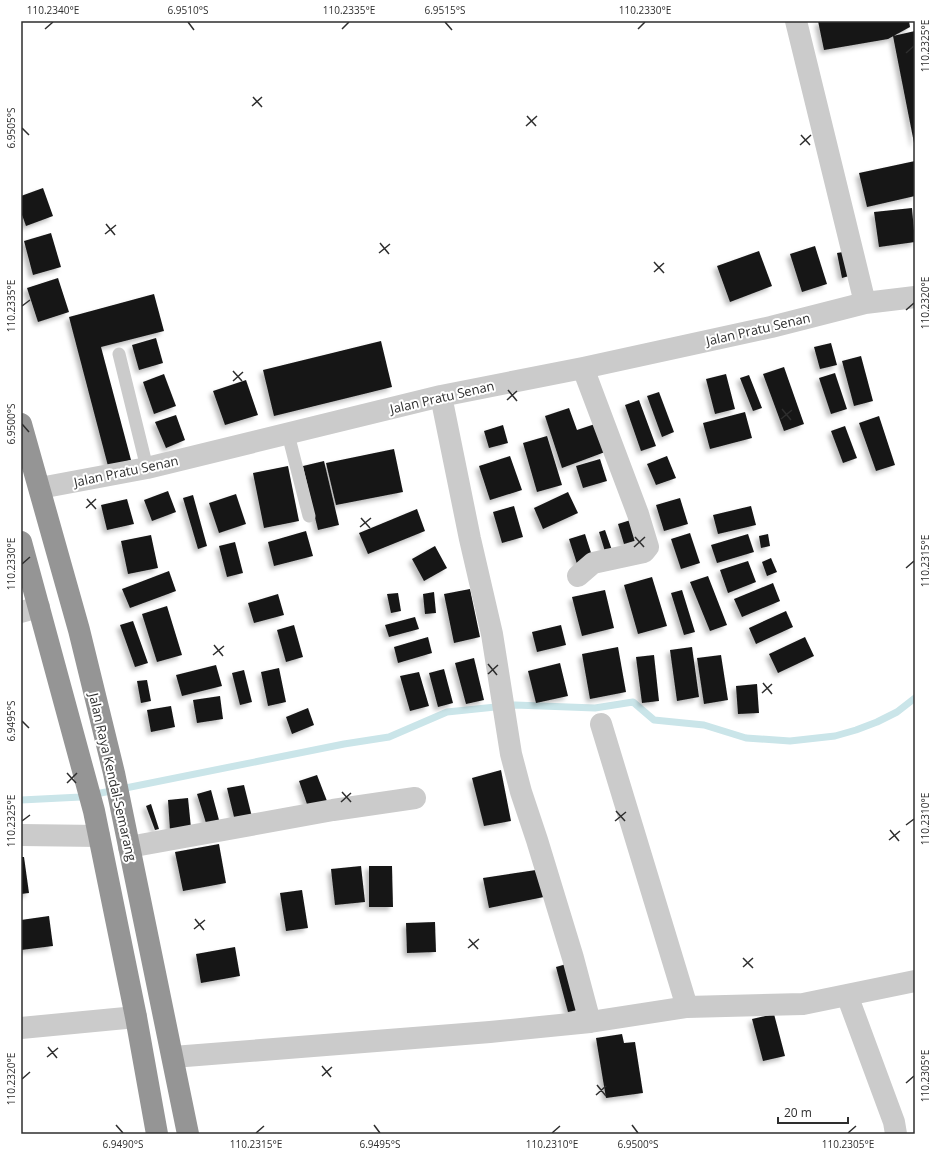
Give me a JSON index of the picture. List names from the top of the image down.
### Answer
{
  "streets": {
    "highway": ["Jalan Raya Kendal-Semarang"],
    "street": ["Jalan Pratu Senan"]
  },
  "crossings": [
    ["Jalan Pratu Senan", "Jalan Raya Kendal-Semarang"]
  ],
  "scale_bar": "20 m",
  "coordinates": [
    "110.2340°E",
    "6.9510°S",
    "110.2335°E",
    "6.9515°S",
    "110.2330°E",
    "110.2325°E",
    "6.9505°S",
    "110.2320°E",
    "6.9500°S",
    "110.2315°E",
    "6.9495°S",
    "110.2310°E",
    "110.2305°E",
    "6.9490°S"
  ]
}
